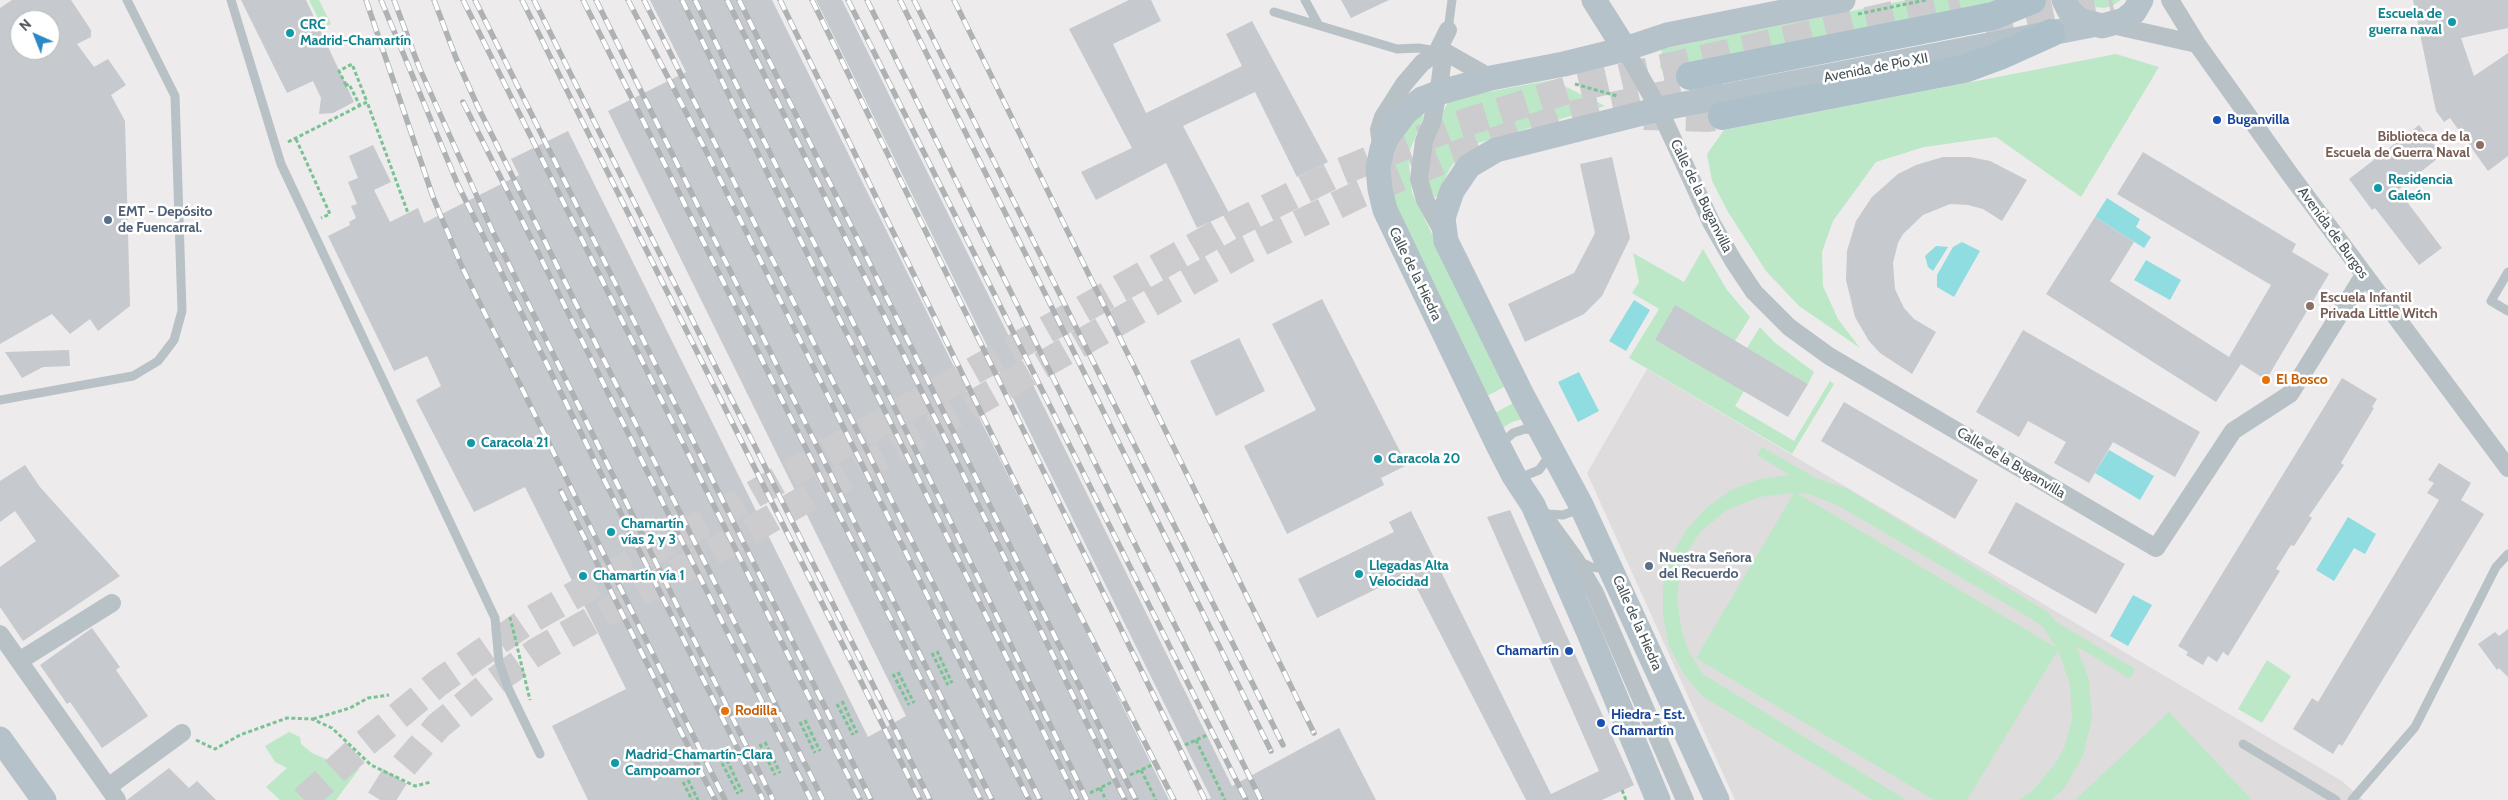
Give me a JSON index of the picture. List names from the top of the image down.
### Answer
{
  "streets": {
    "main road": ["Avenida de Pío XII", "Calle de la Hiedra"],
    "street": ["Calle de la Buganvilla", "Avenida de Burgos"]
  },
  "crossings": [
    ["Avenida de Pío XII", "Calle de la Buganvilla"],
    ["Calle de la Buganvilla", "Avenida de Burgos"]
  ],
  "places": [
    "Escuela de guerra naval",
    "CRC Madrid-Chamartín",
    "Buganvilla",
    "Biblioteca de la Escuela de Guerra Naval",
    "Residencia Galeón",
    "EMT - Depósito de Fuencarral.",
    "Escuela Infantil Privada Little Witch",
    "El Bosco",
    "Caracola 21",
    "Caracola 20",
    "Chamartín vías 2 y 3",
    "Nuestra Señora del Recuerdo",
    "Llegadas Alta Velocidad",
    "Chamartín vía 1",
    "Chamartín",
    "Rodilla",
    "Hiedra - Est. Chamartín",
    "Madrid-Chamartín-Clara Campoamor"
  ],
  "north": "top left"
}
